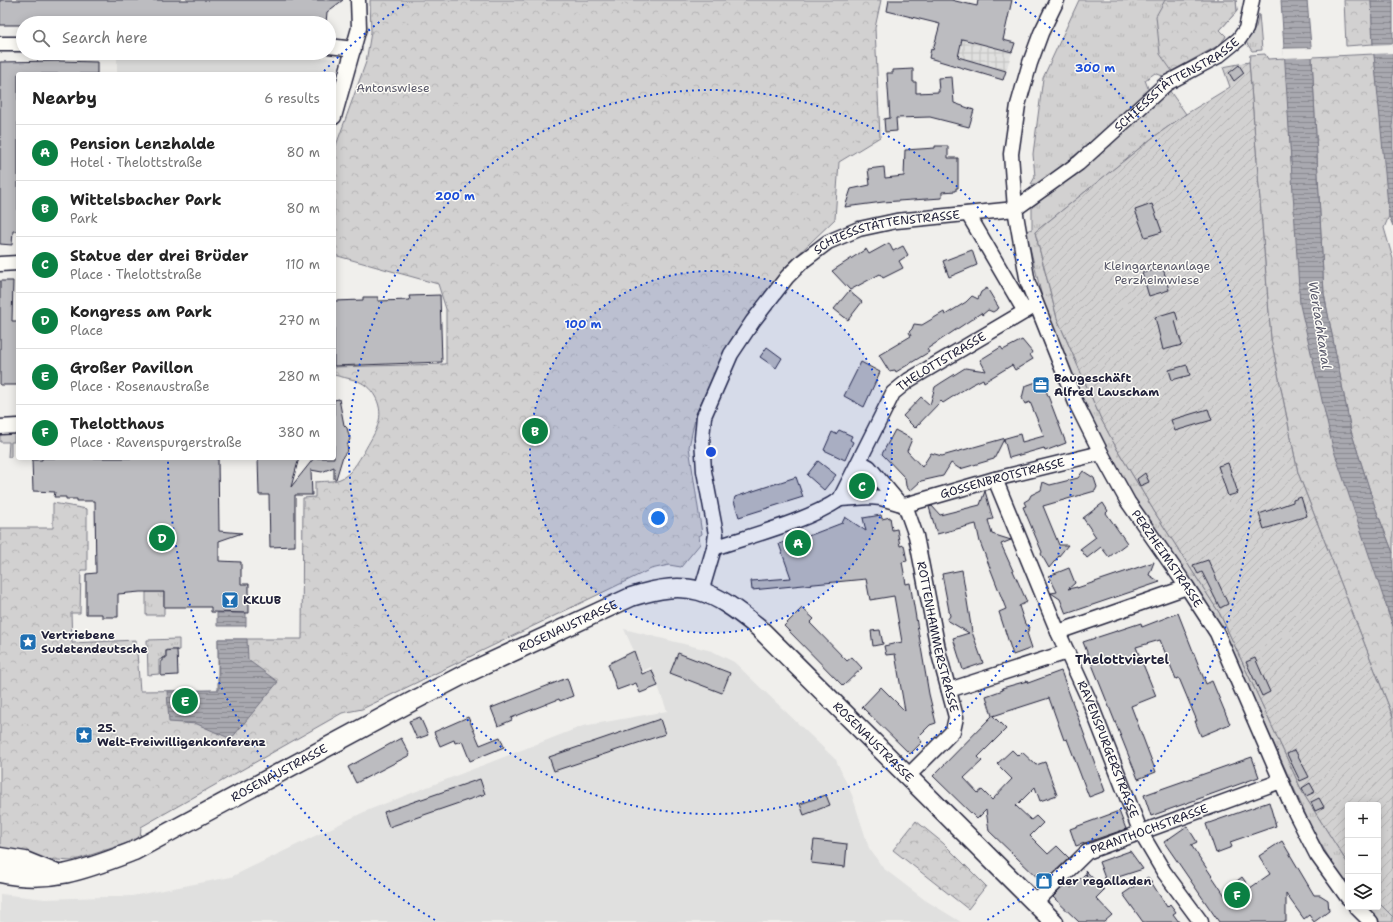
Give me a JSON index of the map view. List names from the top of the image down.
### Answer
{
  "streets": {
    "main road": ["ROSENAUSTRASSE"],
    "street": [
      "SCHIESSSTÄTTENSTRASSE",
      "THELOTTSTRASSE",
      "GOSSENBROTSTRASSE",
      "PERZHEIMSTRASSE",
      "ROTTENHAMMERSTRASSE",
      "RAVENSPURGERSTRASSE",
      "PRANTHOCHSTRASSE"
    ]
  },
  "crossings": [
    ["SCHIESSSTÄTTENSTRASSE", "THELOTTSTRASSE"],
    ["SCHIESSSTÄTTENSTRASSE", "PERZHEIMSTRASSE"],
    ["SCHIESSSTÄTTENSTRASSE", "ROSENAUSTRASSE"],
    ["THELOTTSTRASSE", "GOSSENBROTSTRASSE"],
    ["THELOTTSTRASSE", "PERZHEIMSTRASSE"],
    ["THELOTTSTRASSE", "ROTTENHAMMERSTRASSE"],
    ["GOSSENBROTSTRASSE", "PERZHEIMSTRASSE"],
    ["GOSSENBROTSTRASSE", "ROTTENHAMMERSTRASSE"],
    ["GOSSENBROTSTRASSE", "RAVENSPURGERSTRASSE"],
    ["PERZHEIMSTRASSE", "PRANTHOCHSTRASSE"],
    ["ROSENAUSTRASSE", "ROTTENHAMMERSTRASSE"],
    ["ROSENAUSTRASSE", "PRANTHOCHSTRASSE"],
    ["RAVENSPURGERSTRASSE", "PRANTHOCHSTRASSE"]
  ],
  "districts": ["Thelottviertel"],
  "water": ["Wertachkanal"],
  "parks": ["Antonswiese", "Kleingartenanlage Perzheimwiese"],
  "places": {
    "office": ["Baugeschäft Alfred Lauscham"],
    "bar": ["KKLUB"],
    "place": ["Vertriebene Sudetendeutsche", "25. Welt-Freiwilligenkonferenz"],
    "shop": ["der regalladen"]
  },
  "page": {
    "search": "Search here",
    "heading": ["Nearby", "6 results"],
    "list": [
      {
        "mark": "A",
        "name": "Pension Lenzhalde",
        "note": "Hotel · Thelottstraße",
        "value": "80 m"
      },
      {
        "mark": "B",
        "name": "Wittelsbacher Park",
        "note": "Park",
        "value": "80 m"
      },
      {
        "mark": "C",
        "name": "Statue der drei Brüder",
        "note": "Place · Thelottstraße",
        "value": "110 m"
      },
      {
        "mark": "D",
        "name": "Kongress am Park",
        "note": "Place",
        "value": "270 m"
      },
      {
        "mark": "E",
        "name": "Großer Pavillon",
        "note": "Place · Rosenaustraße",
        "value": "280 m"
      },
      {
        "mark": "F",
        "name": "Thelotthaus",
        "note": "Place · Ravenspurgerstraße",
        "value": "380 m"
      }
    ],
    "pins": [
      "B",
      "C",
      "D",
      "A",
      "E",
      "F"
    ],
    "map_buttons": ["+", "−"]
  },
  "rings": ["300 m", "200 m", "100 m"]
}
